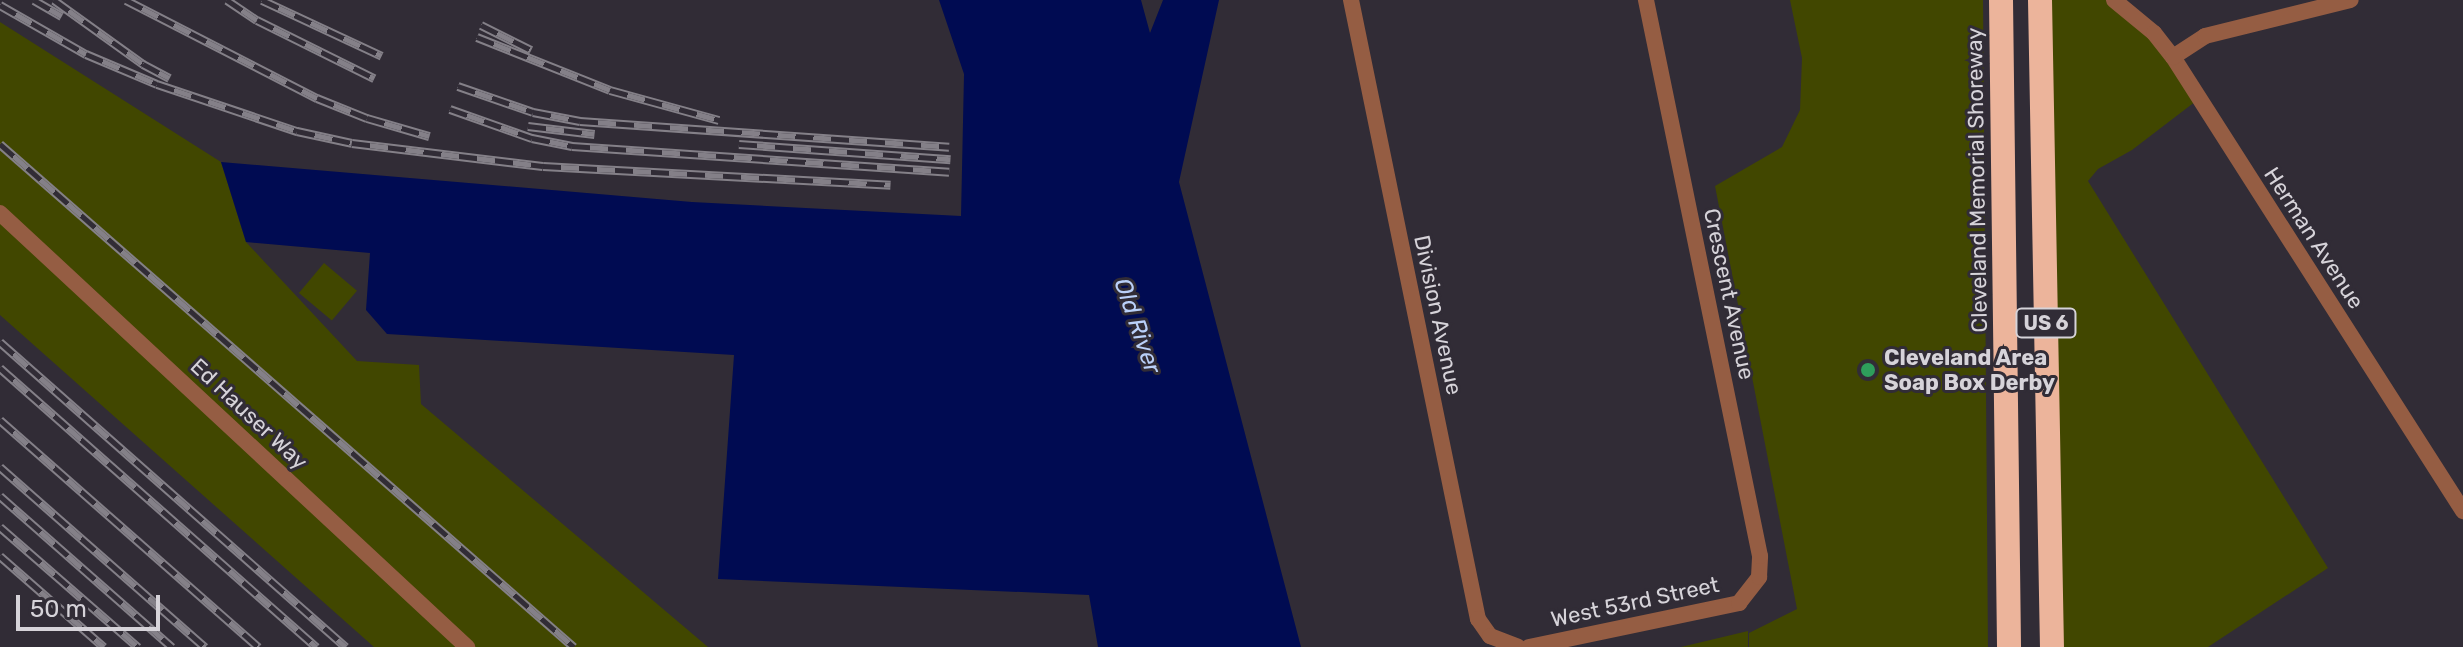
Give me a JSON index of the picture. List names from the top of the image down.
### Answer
{
  "streets": {
    "highway": ["Cleveland Memorial Shoreway", "US 6"],
    "street": [
      "Herman Avenue",
      "Crescent Avenue",
      "Division Avenue",
      "Ed Hauser Way",
      "West 53rd Street"
    ]
  },
  "crossings": [
    ["Crescent Avenue", "West 53rd Street"]
  ],
  "water": ["Old River"],
  "places": ["Cleveland Area Soap Box Derby"],
  "scale_bar": "50 m"
}
